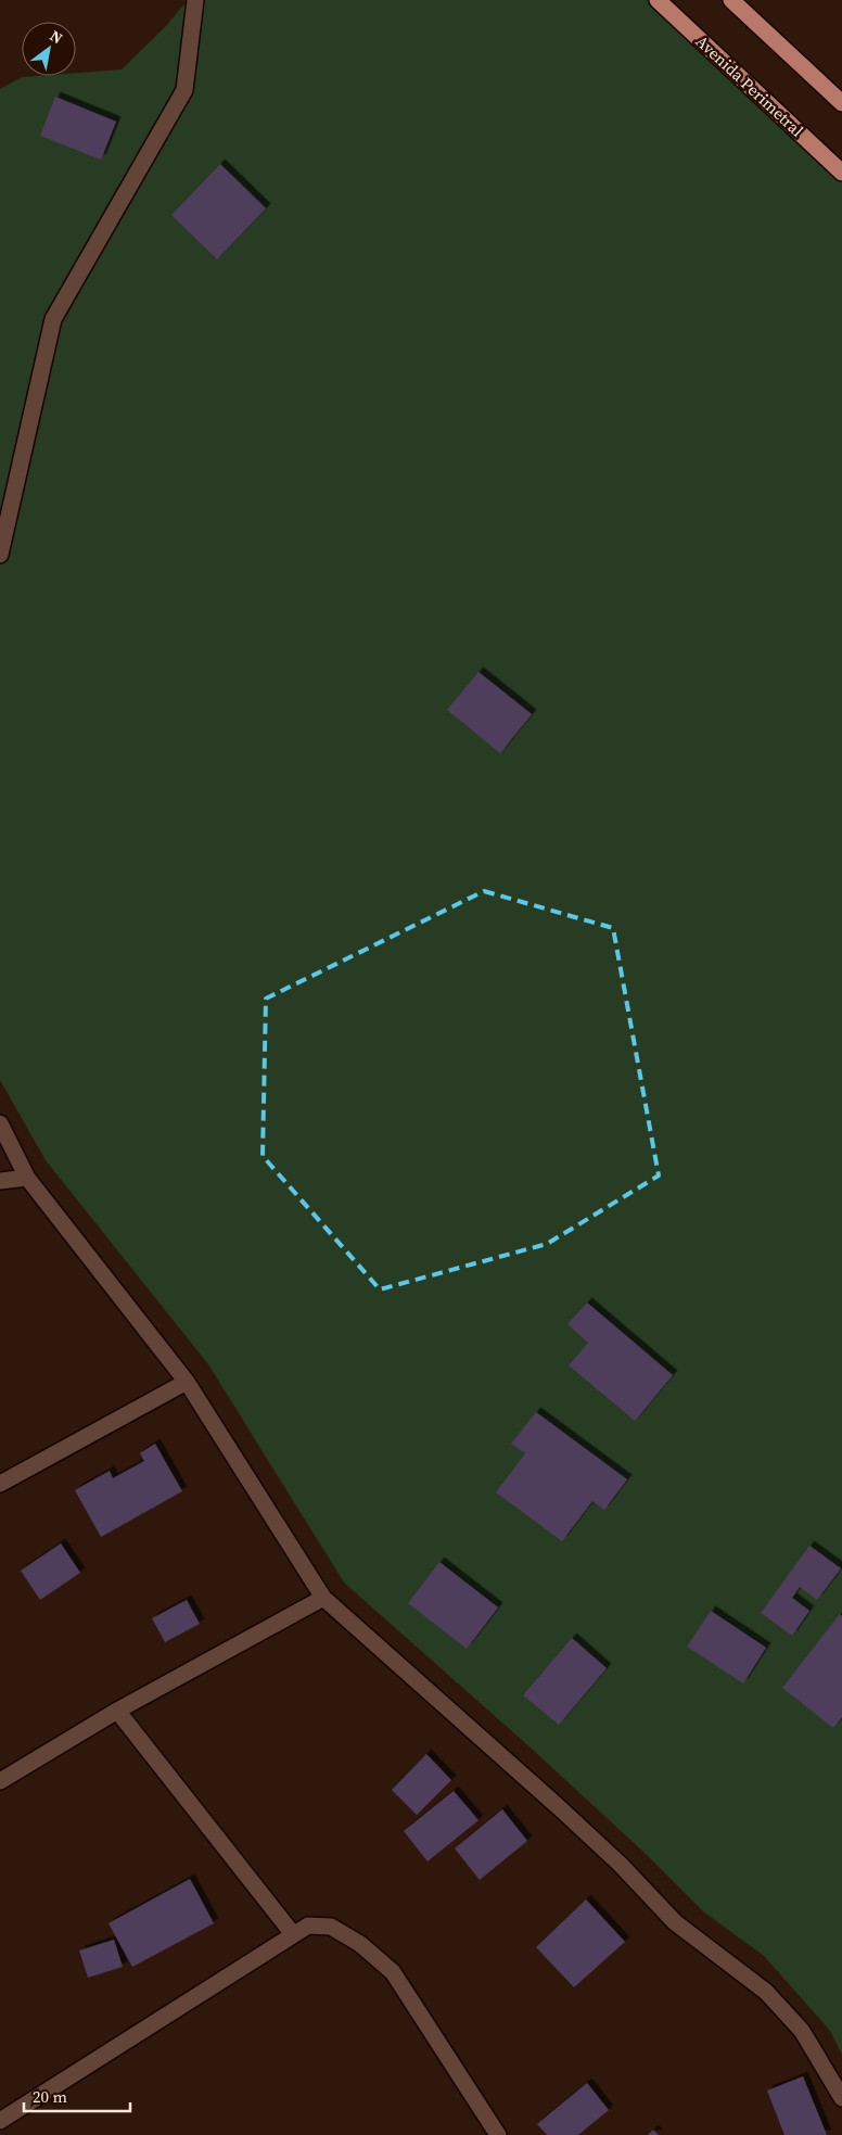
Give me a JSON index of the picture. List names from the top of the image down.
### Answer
{
  "streets": {
    "main road": ["Avenida Perimetral"]
  },
  "scale_bar": "20 m",
  "north": "top right"
}
